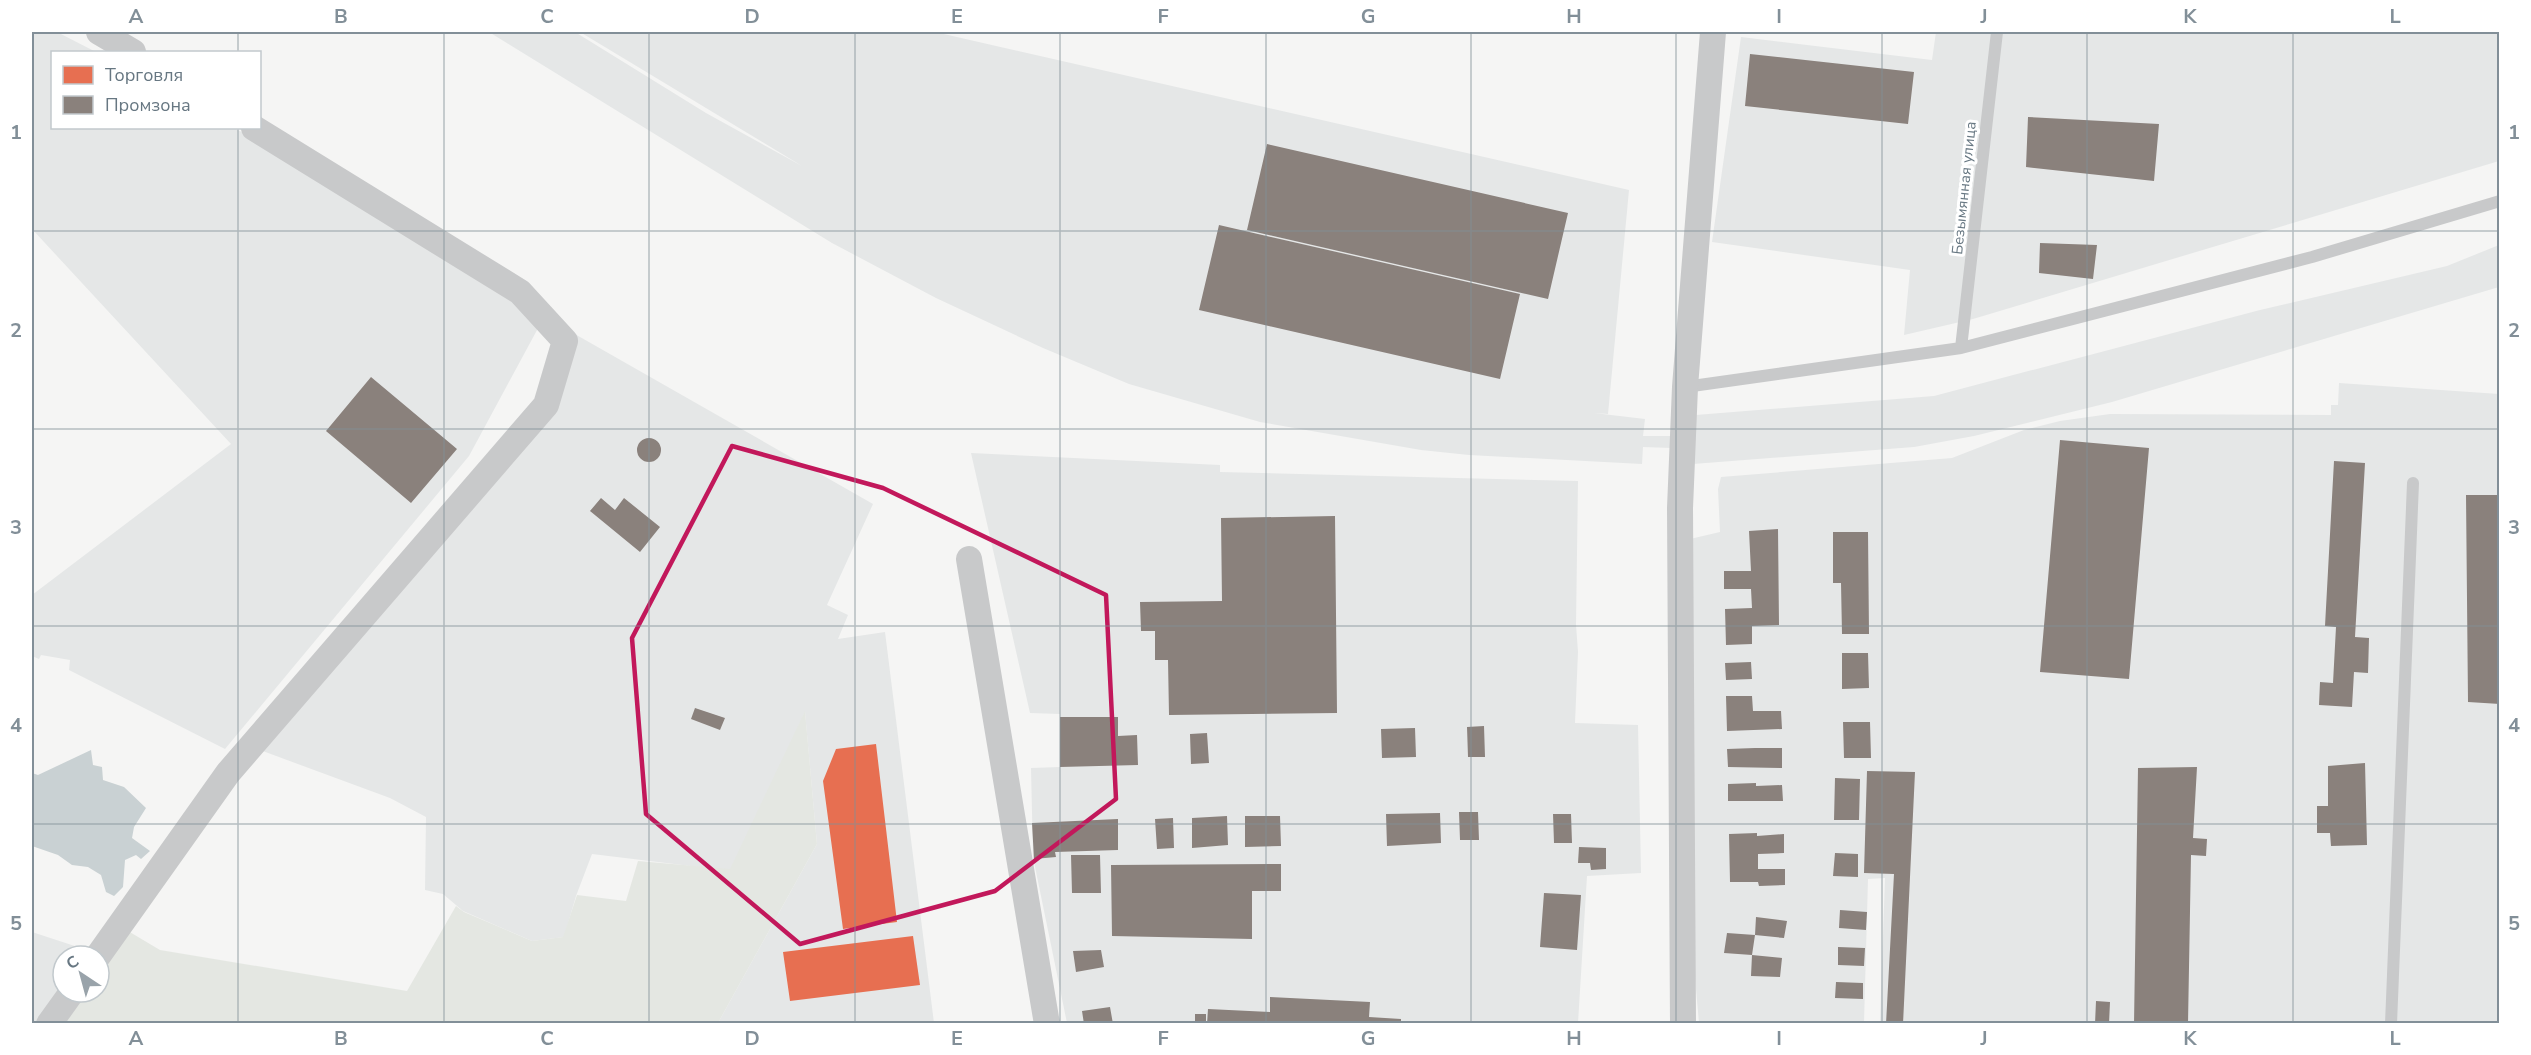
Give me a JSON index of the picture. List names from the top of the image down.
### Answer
{
  "streets": {
    "lane": ["Безымянная улица"]
  },
  "legend": ["Торговля", "Промзона"],
  "north": "top left",
  "grid": {
    "columns": [
      "A",
      "B",
      "C",
      "D",
      "E",
      "F",
      "G",
      "H",
      "I",
      "J",
      "K",
      "L"
    ],
    "rows": [
      "1",
      "2",
      "3",
      "4",
      "5"
    ]
  }
}
